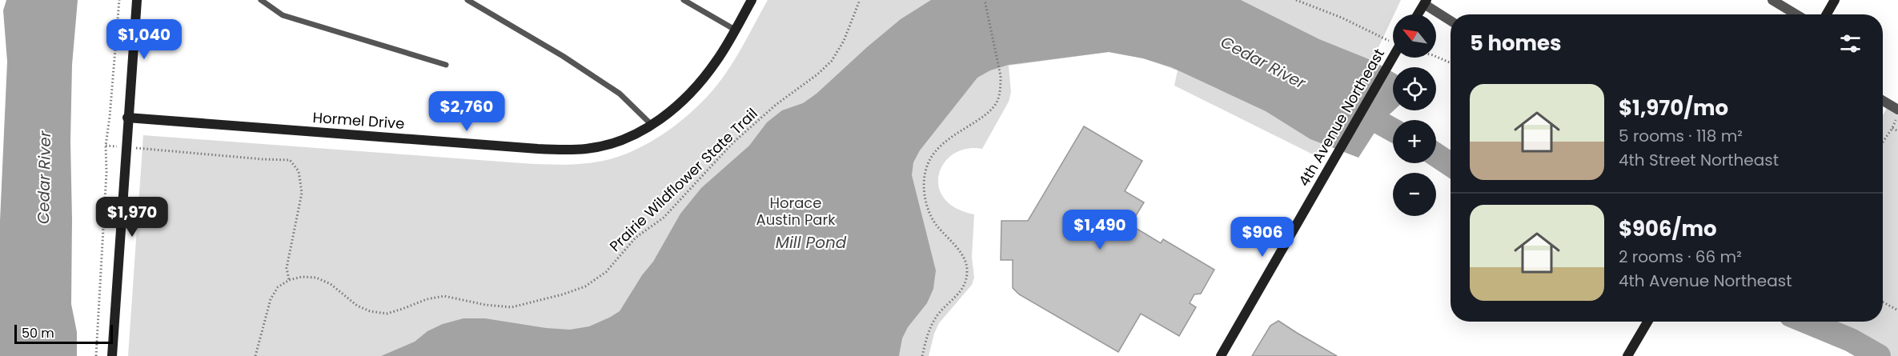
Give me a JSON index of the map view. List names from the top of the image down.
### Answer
{
  "streets": {
    "street": ["4th Avenue Northeast", "Hormel Drive"],
    "path": ["Prairie Wildflower State Trail"]
  },
  "water": ["Cedar River", "Mill Pond"],
  "parks": ["Horace Austin Park"],
  "scale_bar": "50 m",
  "north": "top left",
  "page": {
    "map_buttons": ["+", "−"],
    "heading": "5 homes",
    "price": [
      "$1,040",
      "$2,760",
      "$1,970",
      "$1,490",
      "$906"
    ],
    "list": [
      {
        "name": "$1,970/mo",
        "note": "5 rooms · 118 m² · 4th Street Northeast"
      },
      {
        "name": "$906/mo",
        "note": "2 rooms · 66 m² · 4th Avenue Northeast"
      }
    ],
    "scale": "50 m"
  }
}
